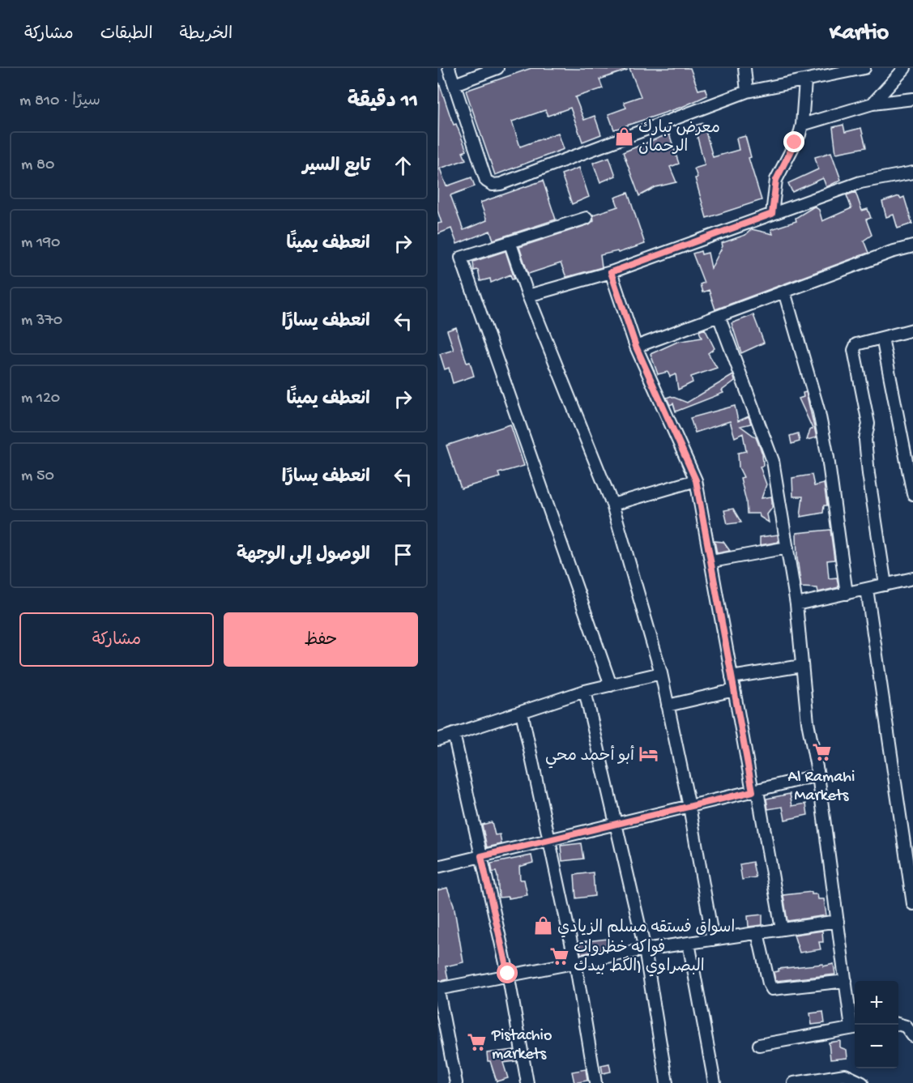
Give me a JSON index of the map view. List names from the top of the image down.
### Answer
{
  "places": {
    "shop": ["معرض تبارك الرحمان", "اسواق فستقه مسلم الزيادي"],
    "supermarket": ["Al Ramahi Markets", "فواكه خظروات البصراوي (الگط بيدك", "Pistachio markets"],
    "hotel": ["أبو أحمد محي"]
  },
  "page": {
    "header": "Kartio",
    "nav": ["الخريطة", "الطبقات", "مشاركة"],
    "heading": ["11 دقيقة", "سيرًا · 810 m"],
    "list": [
      ["تابع السير", "80 m"],
      ["انعطف يمينًا", "190 m"],
      ["انعطف يسارًا", "370 m"],
      ["انعطف يمينًا", "120 m"],
      ["انعطف يسارًا", "50 m"],
      "الوصول إلى الوجهة"
    ],
    "buttons": ["حفظ", "مشاركة"],
    "map_buttons": ["+", "−"]
  }
}
